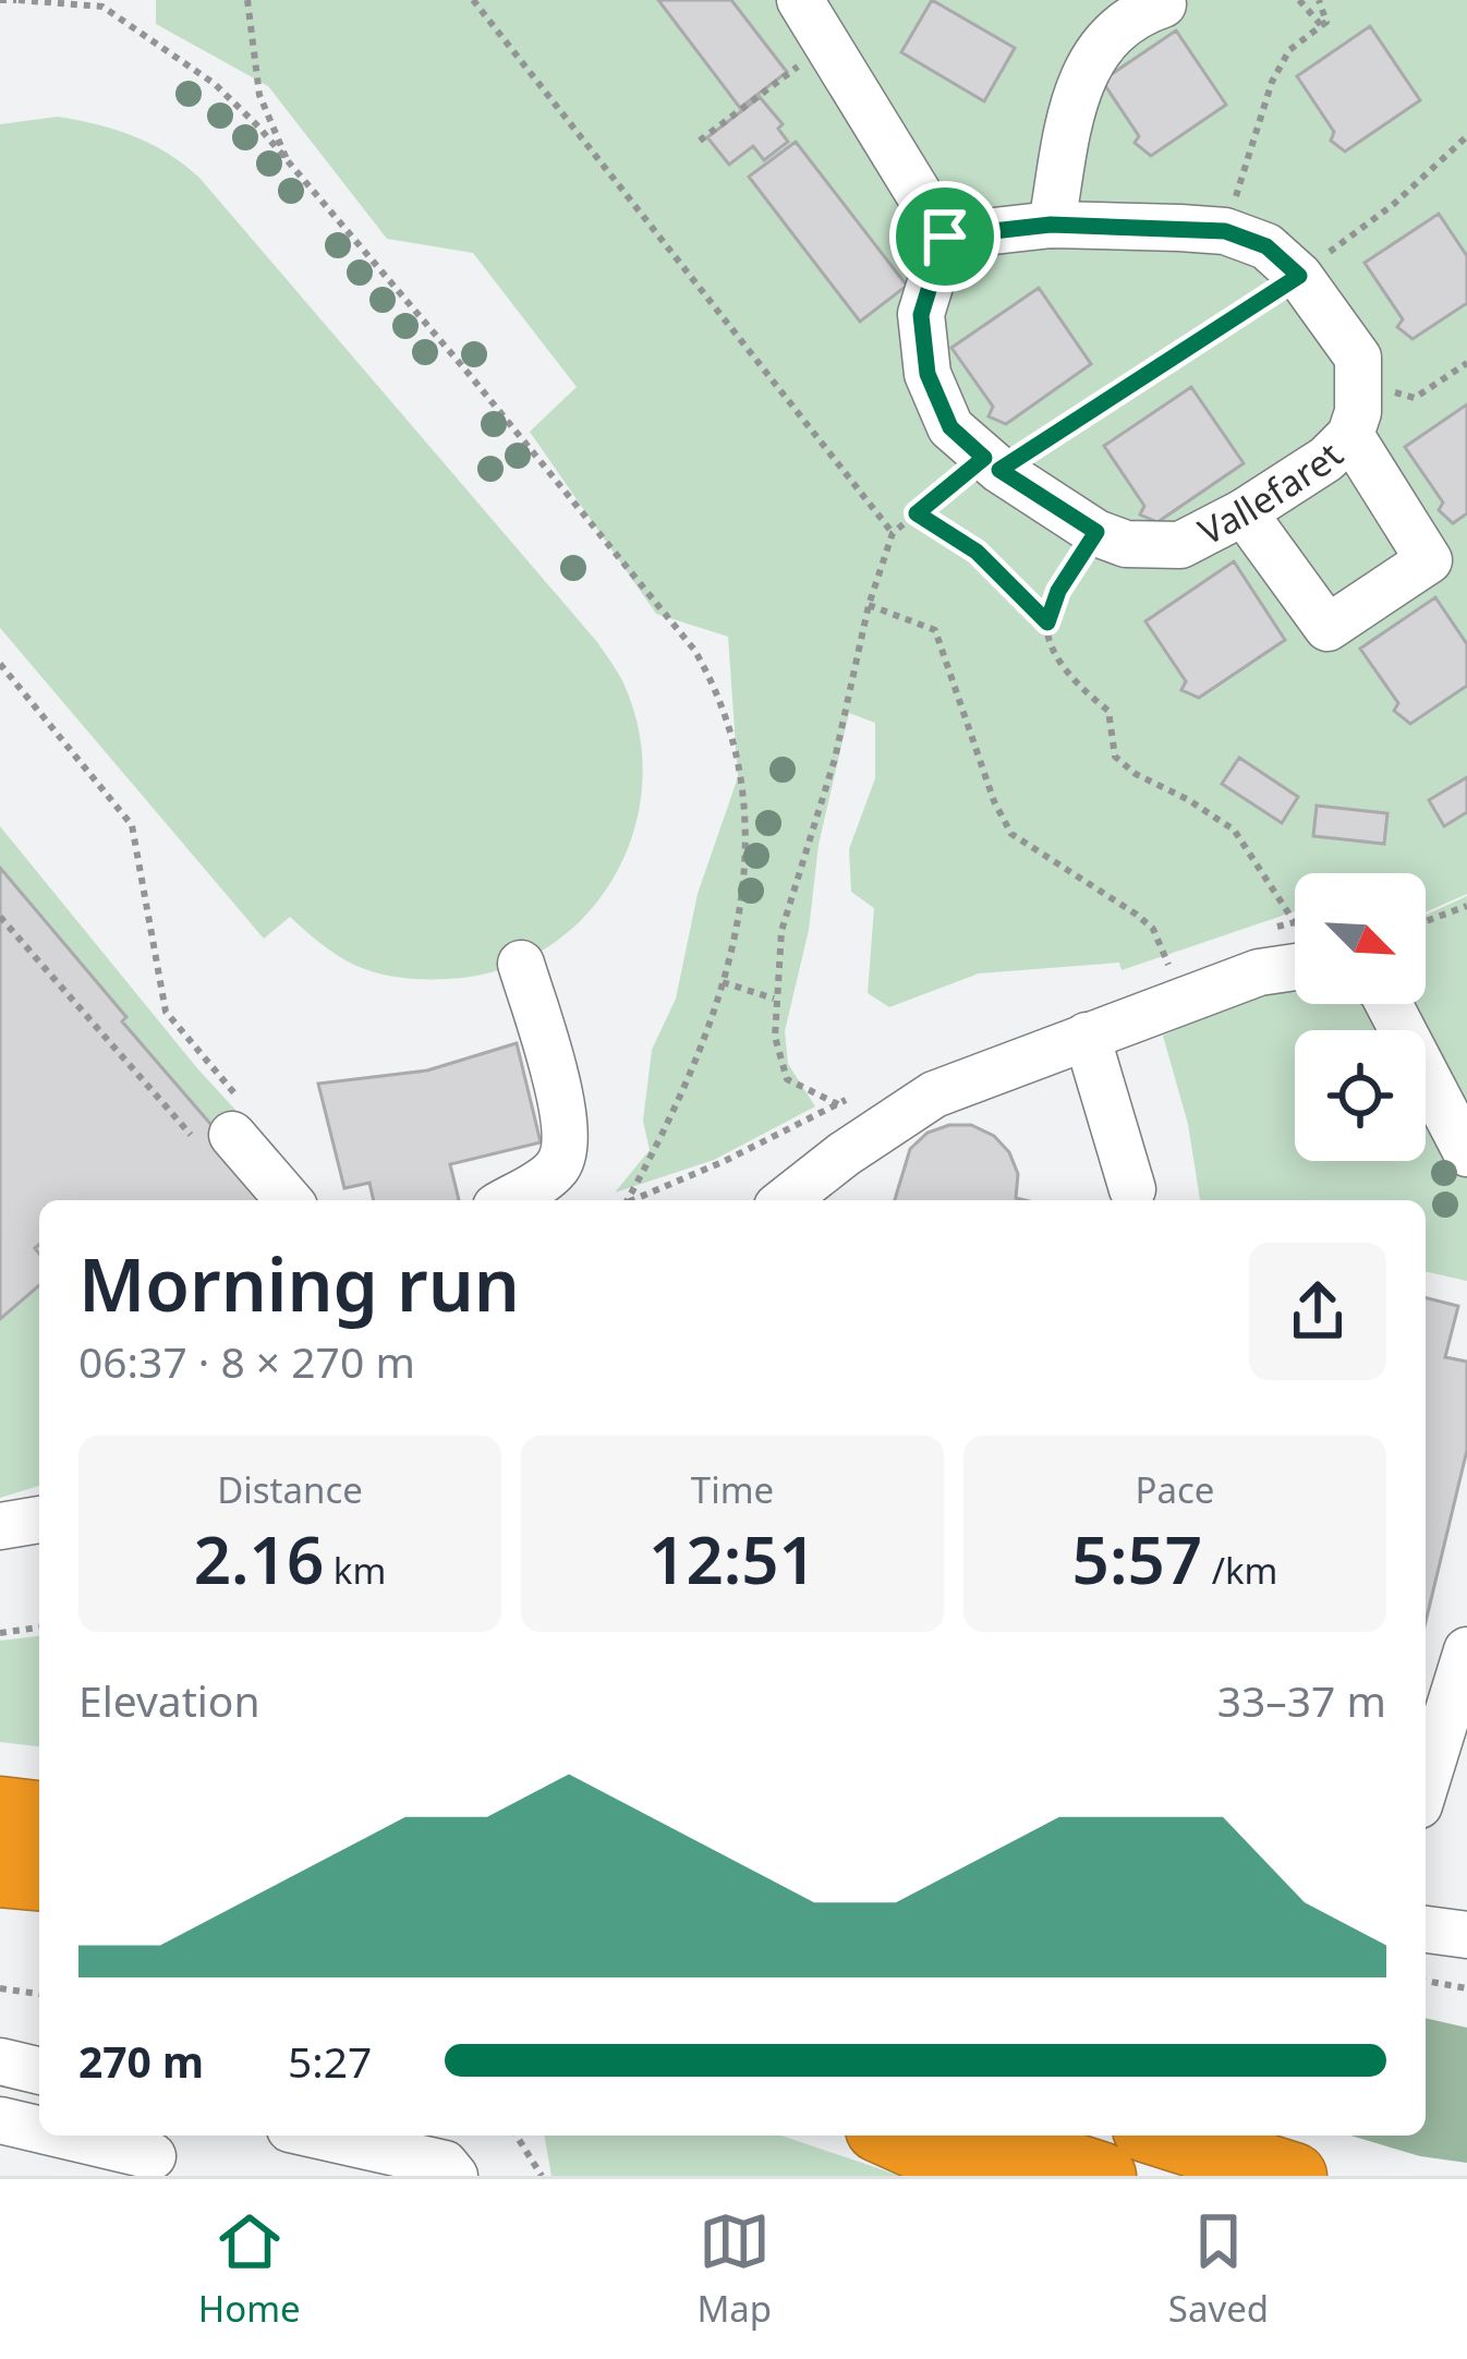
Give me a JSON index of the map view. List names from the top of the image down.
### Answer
{
  "streets": {
    "street": ["Vallefaret"]
  },
  "north": "bottom right",
  "page": {
    "heading": ["Morning run", "06:37 · 8 × 270 m"],
    "stats": [
      ["Distance", "2.16 km"],
      ["Time", "12:51"],
      ["Pace", "5:57 /km"]
    ],
    "chart": ["Elevation", "33–37 m"],
    "list": [
      {
        "name": "270 m",
        "note": "5:27"
      }
    ],
    "tabs": ["Home", "Map", "Saved"]
  }
}
